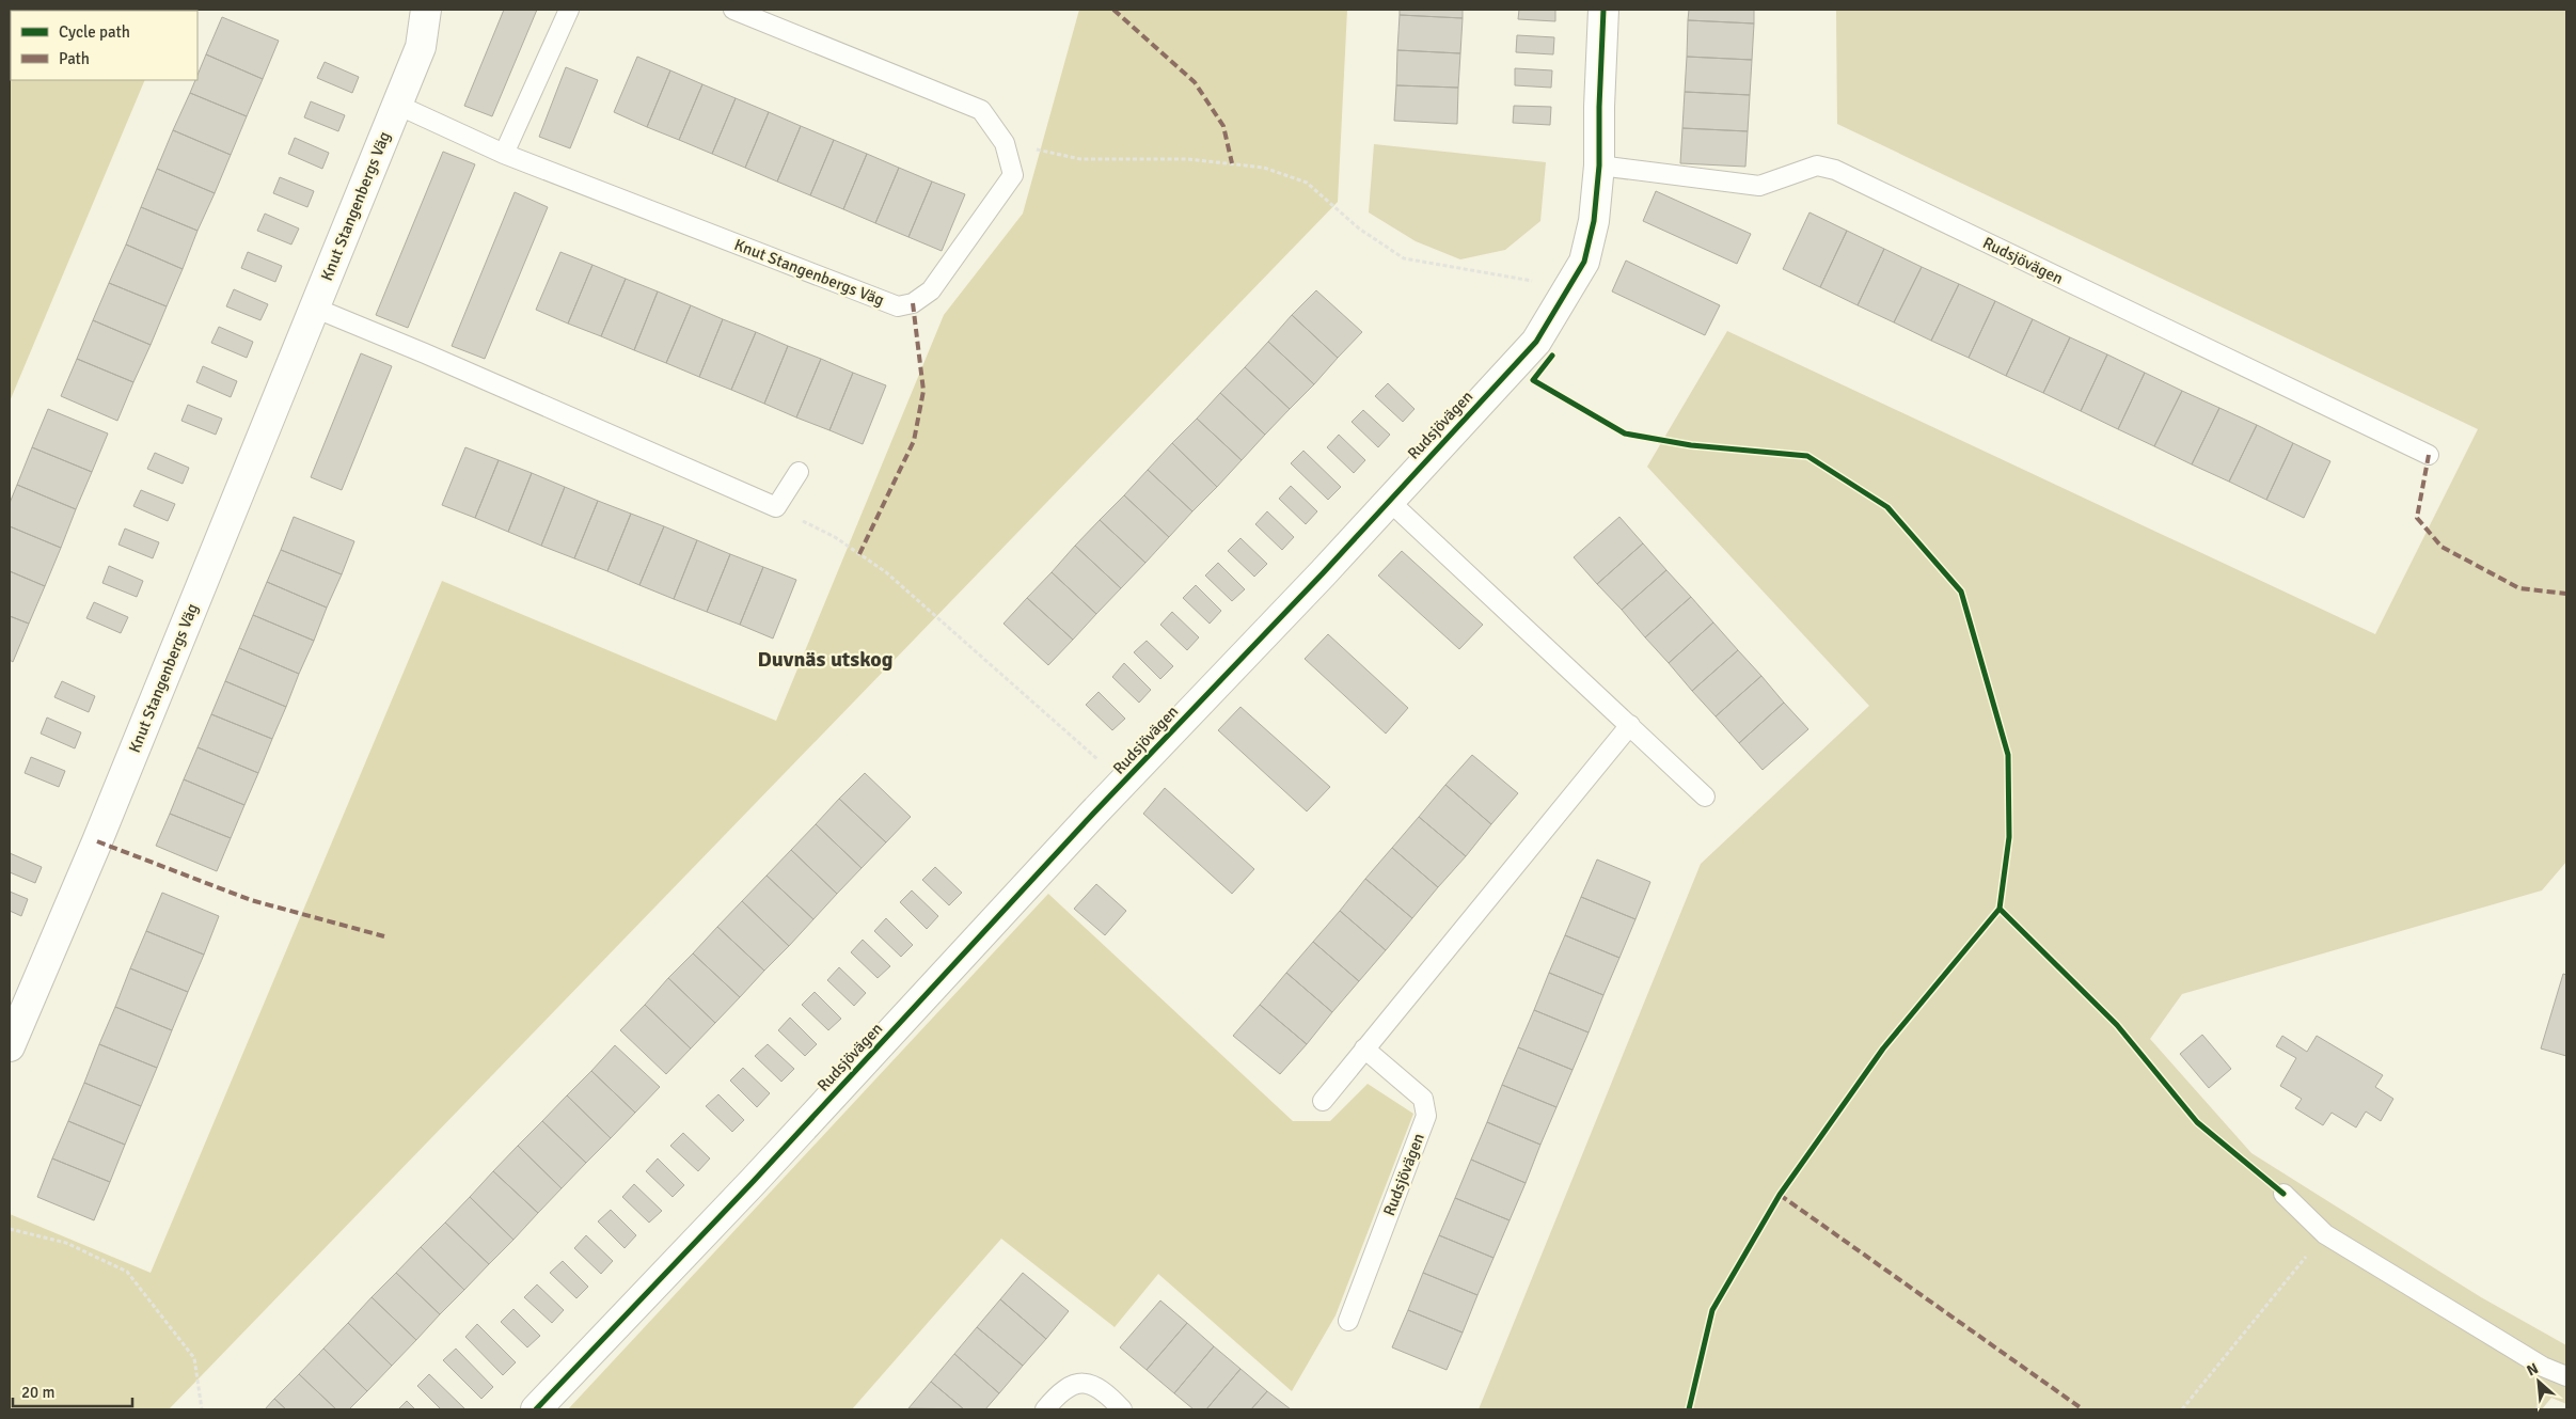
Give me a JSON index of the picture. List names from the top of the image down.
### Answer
{
  "streets": {
    "street": ["Knut Stangenbergs Väg", "Rudsjövägen"]
  },
  "districts": ["Duvnäs utskog"],
  "legend": ["Cycle path", "Path"],
  "scale_bar": "20 m",
  "north": "top left"
}
